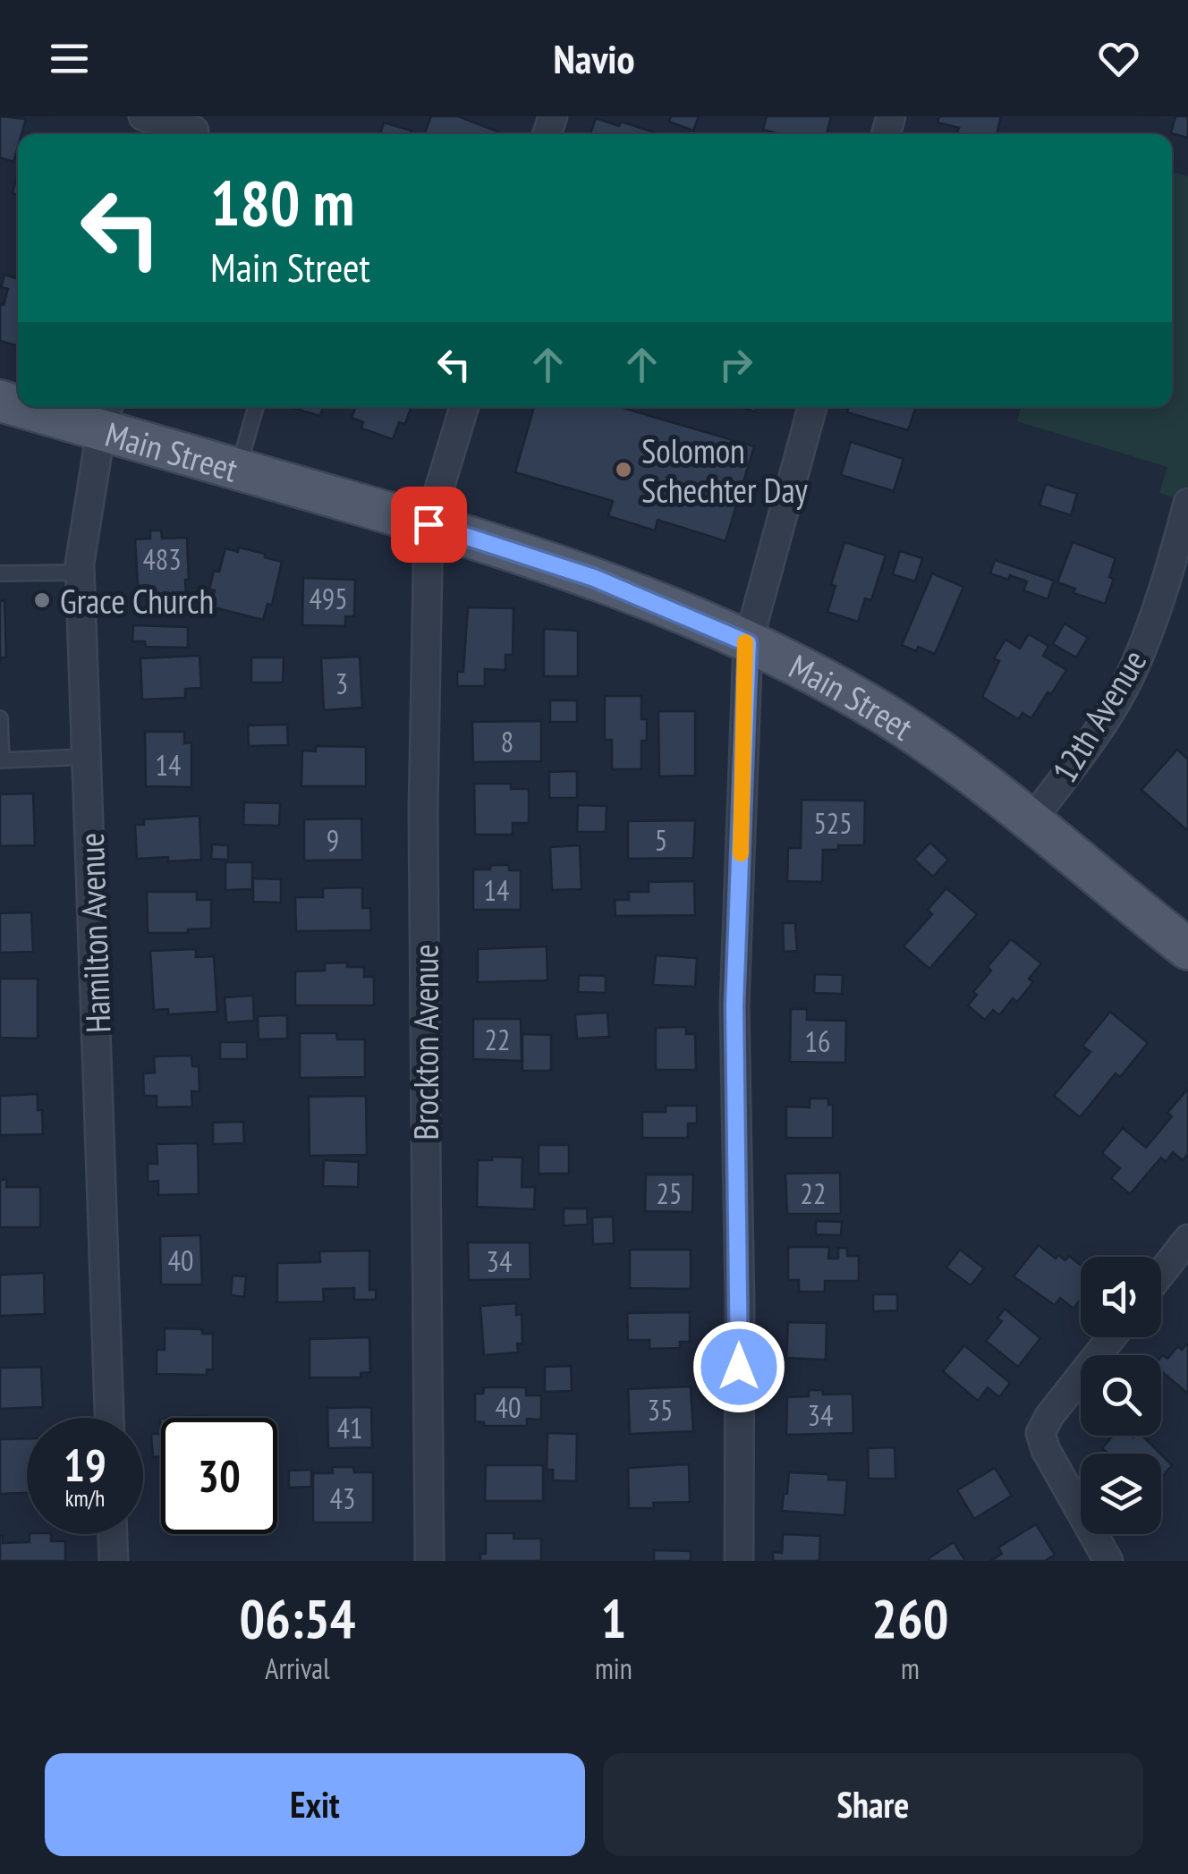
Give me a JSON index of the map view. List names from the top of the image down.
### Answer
{
  "streets": {
    "main road": ["Main Street"],
    "street": ["12th Avenue", "Hamilton Avenue", "Brockton Avenue"]
  },
  "crossings": [
    ["Main Street", "12th Avenue"],
    ["Main Street", "Hamilton Avenue"],
    ["Main Street", "Brockton Avenue"]
  ],
  "places": ["Solomon Schechter Day", "Grace Church"],
  "house_numbers": [
    "483",
    "495",
    "3",
    "8",
    "14",
    "525",
    "9",
    "5",
    "14",
    "22",
    "16",
    "25",
    "22",
    "40",
    "34",
    "40",
    "35",
    "34",
    "41",
    "43"
  ],
  "page": {
    "header": "Navio",
    "turn": ["180 m", "Main Street"],
    "speed": "19 km/h",
    "limit": "30",
    "eta": [
      "06:54",
      "Arrival",
      "1",
      "min",
      "260",
      "m"
    ],
    "buttons": ["Exit", "Share"]
  }
}
